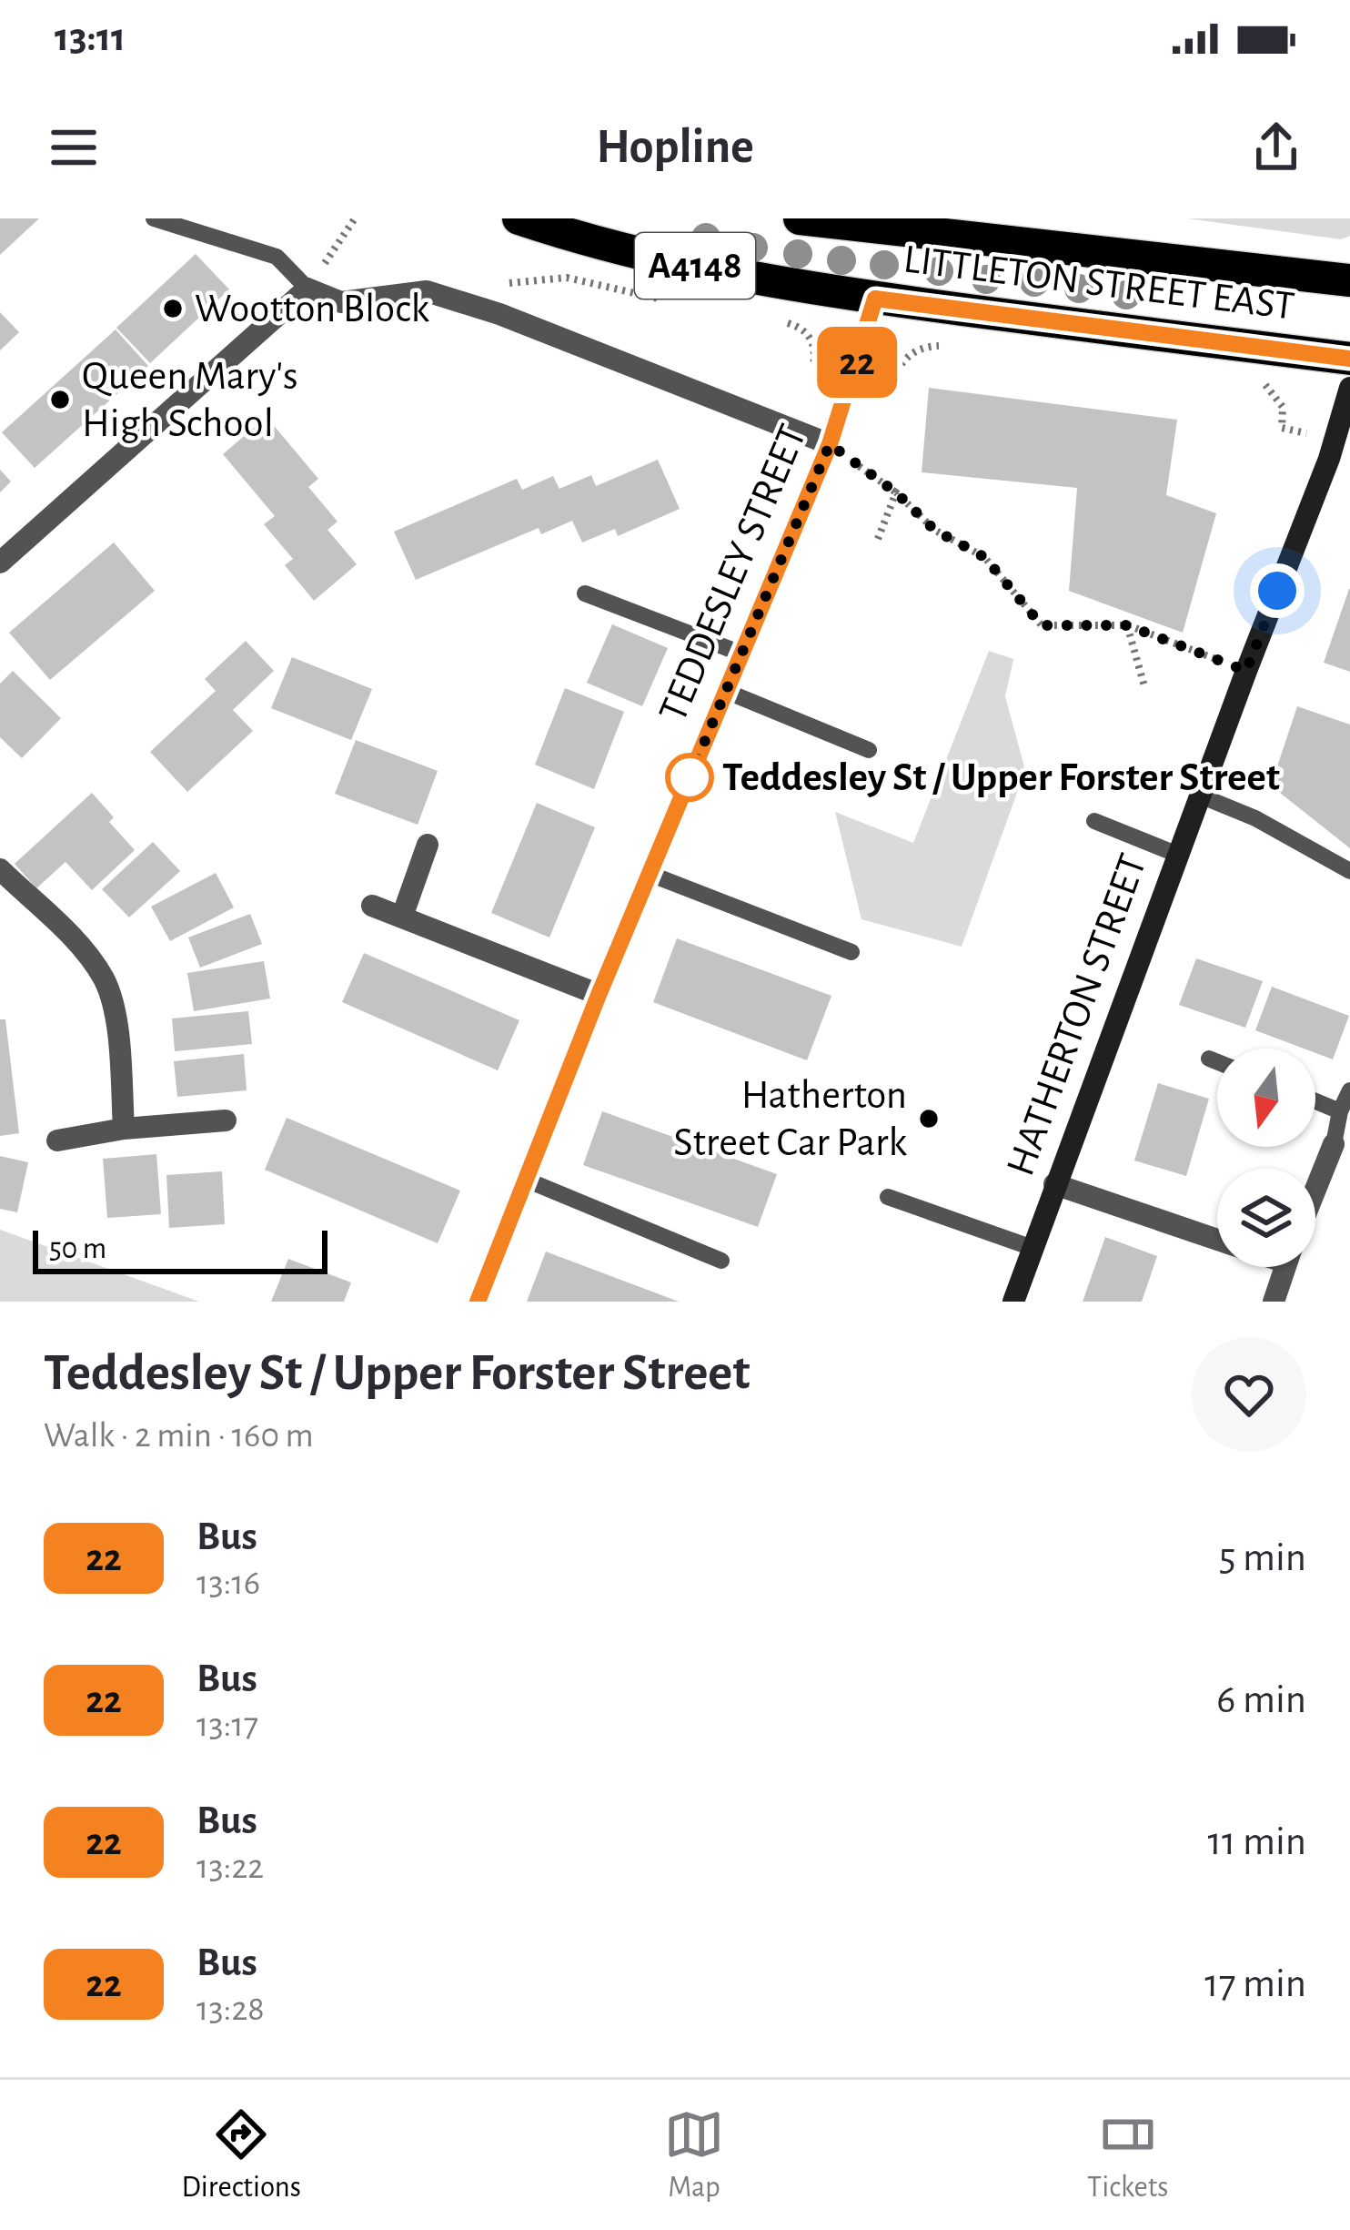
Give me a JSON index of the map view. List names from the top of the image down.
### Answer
{
  "streets": {
    "highway": ["A4148", "LITTLETON STREET EAST"],
    "street": ["TEDDESLEY STREET", "HATHERTON STREET"]
  },
  "crossings": [
    ["LITTLETON STREET EAST", "TEDDESLEY STREET"]
  ],
  "places": [
    "Wootton Block",
    "Queen Mary's High School",
    "Teddesley St / Upper Forster Street",
    "Hatherton Street Car Park"
  ],
  "lines": ["bus line 22"],
  "scale_bar": "50 m",
  "north": "bottom",
  "page": {
    "status": "13:11",
    "header": "Hopline",
    "on_map": "22",
    "scale": "50 m",
    "heading": ["Teddesley St / Upper Forster Street", "Walk · 2 min · 160 m"],
    "list": [
      {
        "mark": "22",
        "name": "Bus",
        "note": "13:16",
        "value": "5 min"
      },
      {
        "mark": "22",
        "name": "Bus",
        "note": "13:17",
        "value": "6 min"
      },
      {
        "mark": "22",
        "name": "Bus",
        "note": "13:22",
        "value": "11 min"
      },
      {
        "mark": "22",
        "name": "Bus",
        "note": "13:28",
        "value": "17 min"
      }
    ],
    "tabs": ["Directions", "Map", "Tickets"]
  }
}
